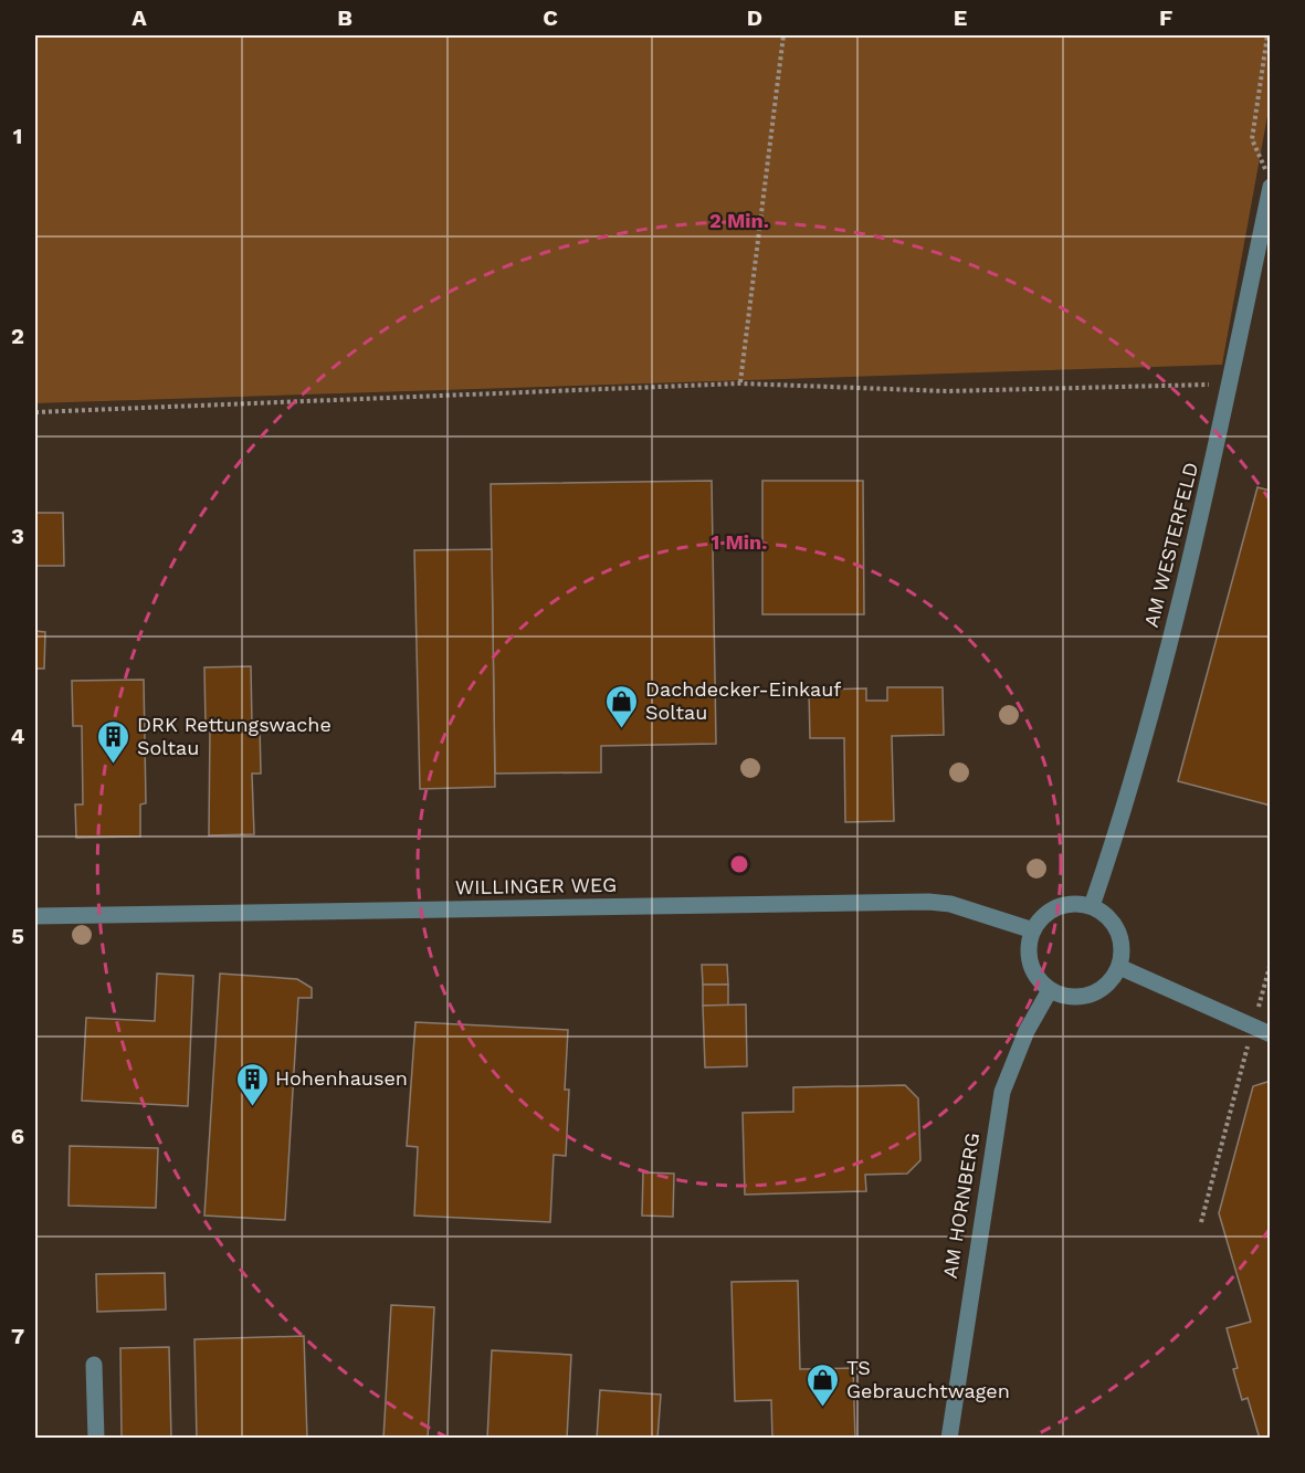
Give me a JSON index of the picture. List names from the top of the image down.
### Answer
{
  "streets": {
    "street": ["AM WESTERFELD", "WILLINGER WEG", "AM HORNBERG"]
  },
  "crossings": [
    ["AM WESTERFELD", "WILLINGER WEG"],
    ["AM WESTERFELD", "AM HORNBERG"],
    ["WILLINGER WEG", "AM HORNBERG"]
  ],
  "places": {
    "shop": ["Dachdecker-Einkauf Soltau", "TS Gebrauchtwagen"],
    "building": ["DRK Rettungswache Soltau", "Hohenhausen"]
  },
  "grid": {
    "columns": [
      "A",
      "B",
      "C",
      "D",
      "E",
      "F"
    ],
    "rows": [
      "1",
      "2",
      "3",
      "4",
      "5",
      "6",
      "7"
    ]
  },
  "rings": ["2 Min.", "1 Min."]
}
